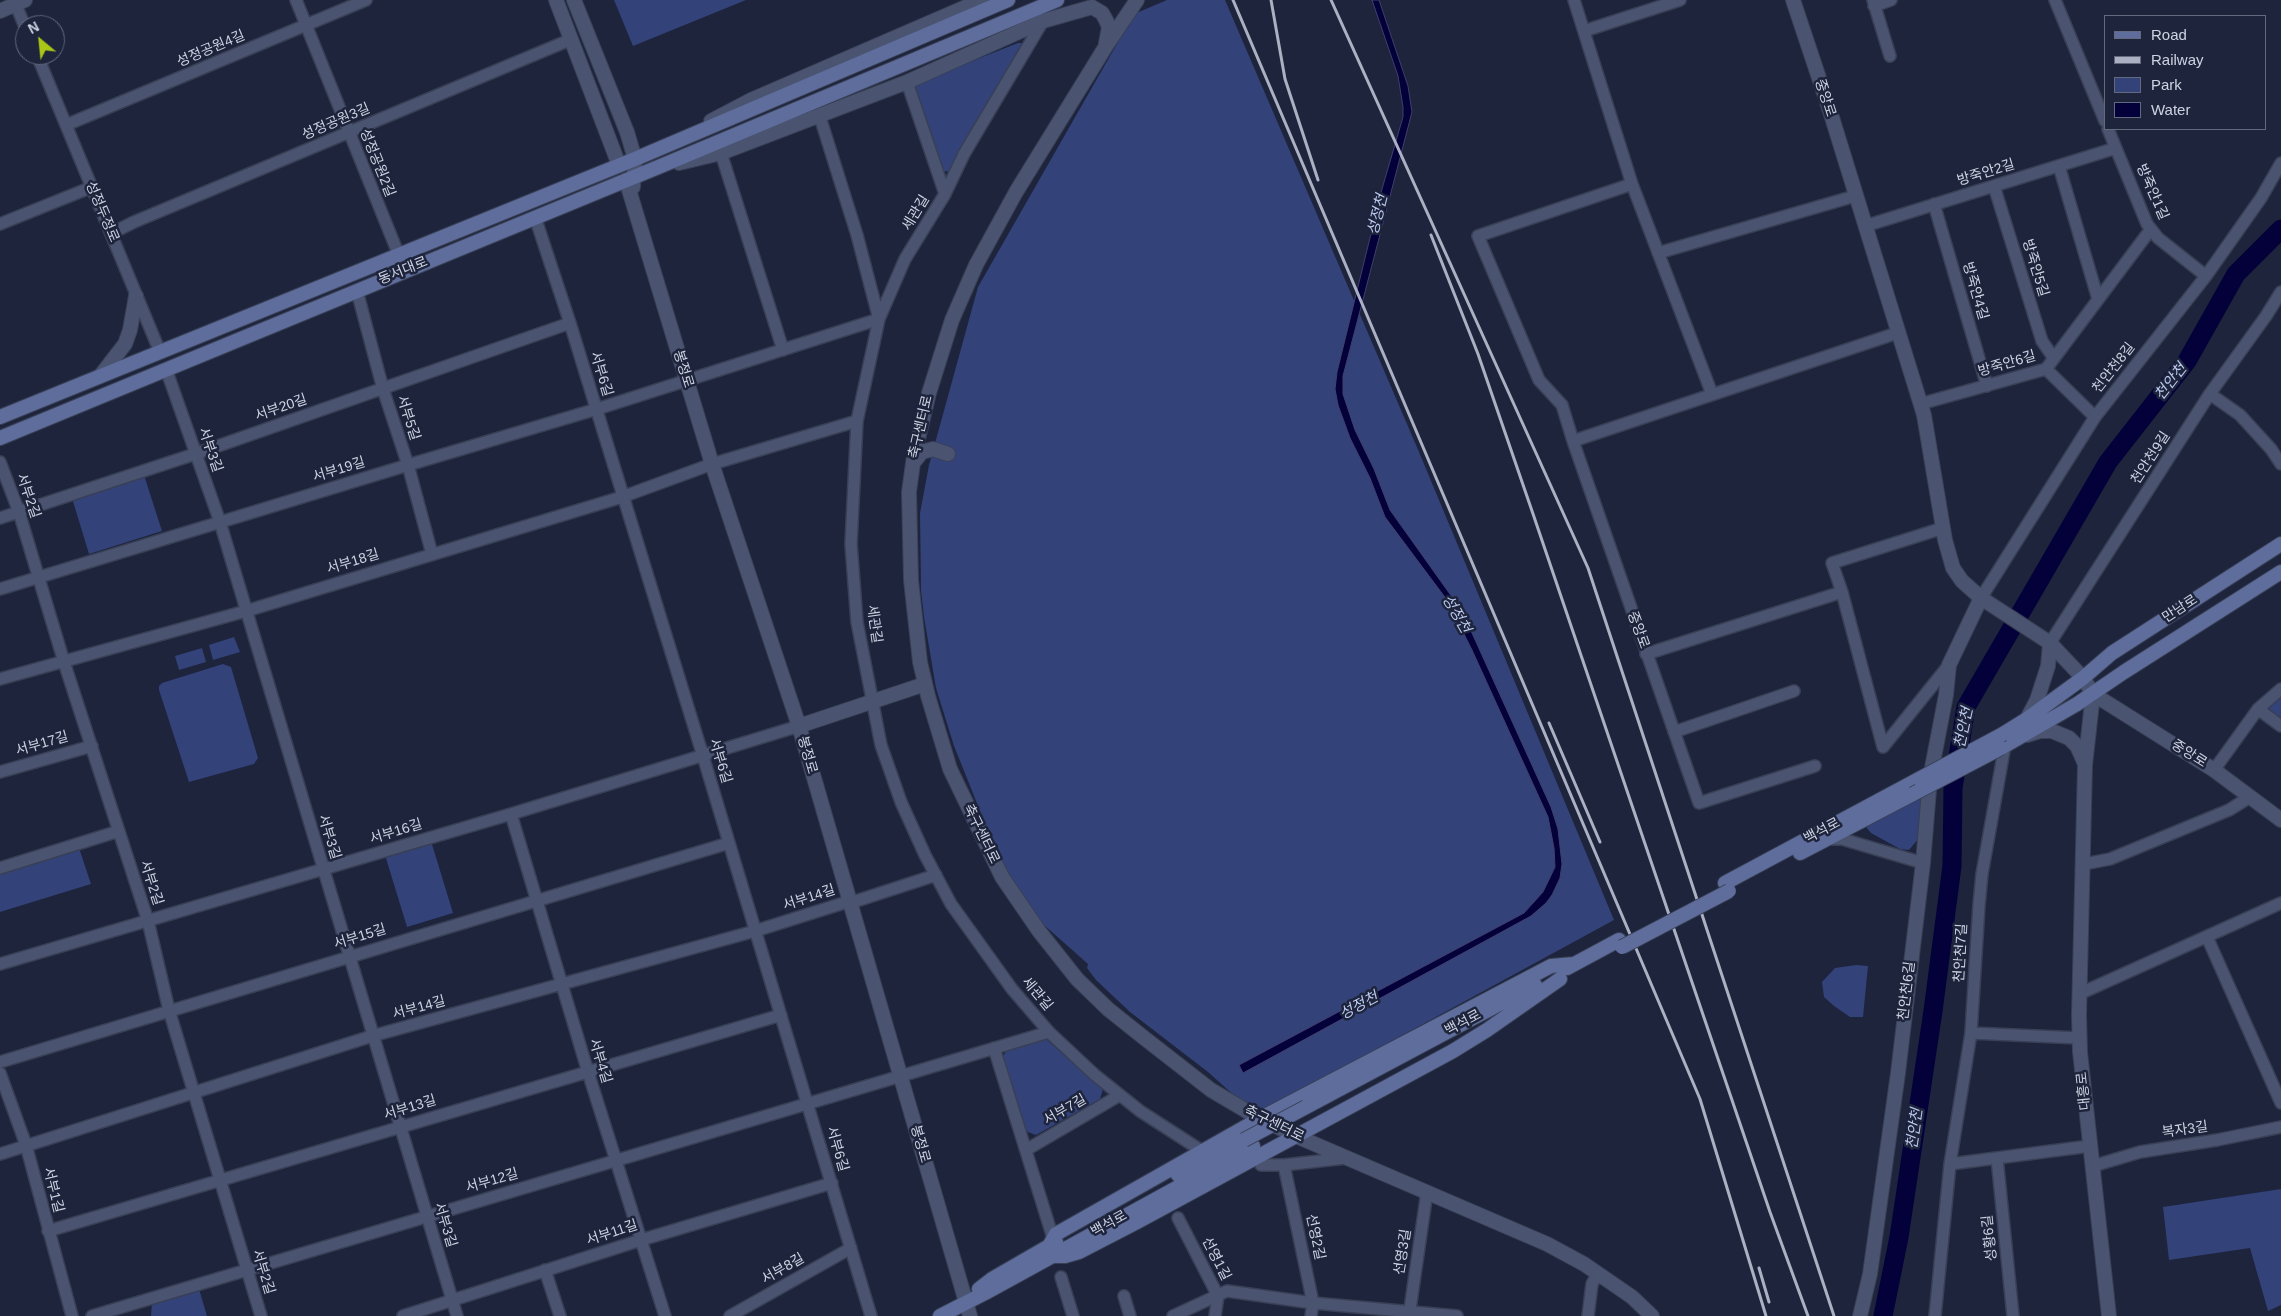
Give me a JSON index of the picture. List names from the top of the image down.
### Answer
{
  "streets": {
    "main road": [
      "성정두정로",
      "동서대로",
      "봉정로",
      "만남로",
      "백석로"
    ],
    "street": [
      "성정공원4길",
      "중앙로",
      "성정공원3길",
      "성정공원2길",
      "방죽안2길",
      "방죽안1길",
      "세관길",
      "방죽안5길",
      "방죽안4길",
      "방죽안6길",
      "천안천8길",
      "서부6길",
      "서부20길",
      "서부5길",
      "축구센터로",
      "서부3길",
      "천안천9길",
      "서부19길",
      "서부2길",
      "서부18길",
      "서부17길",
      "서부16길",
      "서부14길",
      "서부15길",
      "천안천7길",
      "천안천6길",
      "서부4길",
      "대흥로",
      "서부13길",
      "서부7길",
      "복자3길",
      "서부12길",
      "서부1길",
      "서부11길",
      "선영2길",
      "성황6길",
      "선영3길",
      "선영1길",
      "서부8길"
    ]
  },
  "crossings": [
    ["성정공원4길", "성정공원2길"],
    ["성정공원4길", "성정두정로"],
    ["중앙로", "방죽안2길"],
    ["중앙로", "방죽안6길"],
    ["중앙로", "천안천8길"],
    ["중앙로", "천안천9길"],
    ["중앙로", "만남로"],
    ["중앙로", "천안천6길"],
    ["중앙로", "대흥로"],
    ["성정공원3길", "성정공원2길"],
    ["성정공원3길", "성정두정로"],
    ["성정공원3길", "봉정로"],
    ["성정공원2길", "동서대로"],
    ["방죽안2길", "방죽안1길"],
    ["방죽안2길", "방죽안5길"],
    ["방죽안2길", "방죽안4길"],
    ["방죽안1길", "방죽안6길"],
    ["방죽안1길", "천안천8길"],
    ["성정두정로", "동서대로"],
    ["성정두정로", "서부3길"],
    ["세관길", "서부19길"],
    ["세관길", "서부18길"],
    ["세관길", "서부14길"],
    ["세관길", "서부7길"],
    ["세관길", "서부12길"],
    ["방죽안5길", "방죽안6길"],
    ["동서대로", "봉정로"],
    ["동서대로", "서부6길"],
    ["동서대로", "서부5길"],
    ["동서대로", "서부3길"],
    ["방죽안4길", "방죽안6길"],
    ["천안천8길", "천안천6길"],
    ["봉정로", "서부19길"],
    ["봉정로", "서부18길"],
    ["봉정로", "백석로"],
    ["봉정로", "서부16길"],
    ["봉정로", "서부14길"],
    ["봉정로", "서부12길"],
    ["서부6길", "서부20길"],
    ["서부6길", "서부19길"],
    ["서부6길", "서부18길"],
    ["서부6길", "서부16길"],
    ["서부6길", "서부14길"],
    ["서부6길", "서부15길"],
    ["서부6길", "서부13길"],
    ["서부6길", "서부12길"],
    ["서부6길", "서부11길"],
    ["서부6길", "서부8길"],
    ["서부20길", "서부5길"],
    ["서부20길", "서부3길"],
    ["서부20길", "서부2길"],
    ["서부5길", "서부19길"],
    ["서부5길", "서부18길"],
    ["축구센터로", "선영3길"],
    ["서부3길", "서부19길"],
    ["서부3길", "서부18길"],
    ["서부3길", "서부16길"],
    ["서부3길", "서부14길"],
    ["서부3길", "서부15길"],
    ["서부3길", "서부13길"],
    ["서부3길", "서부12길"],
    ["서부3길", "서부11길"],
    ["서부19길", "서부2길"],
    ["서부2길", "서부18길"],
    ["서부2길", "서부17길"],
    ["서부2길", "서부16길"],
    ["서부2길", "서부14길"],
    ["서부2길", "서부15길"],
    ["서부2길", "서부13길"],
    ["서부2길", "서부12길"],
    ["만남로", "대흥로"],
    ["백석로", "천안천7길"],
    ["서부16길", "서부4길"],
    ["서부14길", "서부4길"],
    ["서부14길", "서부1길"],
    ["서부15길", "서부4길"],
    ["서부4길", "서부13길"],
    ["서부4길", "서부12길"],
    ["서부4길", "서부11길"],
    ["대흥로", "복자3길"],
    ["서부13길", "서부1길"]
  ],
  "water": ["성정천", "천안천"],
  "legend": [
    "Road",
    "Railway",
    "Park",
    "Water"
  ],
  "north": "top left"
}
